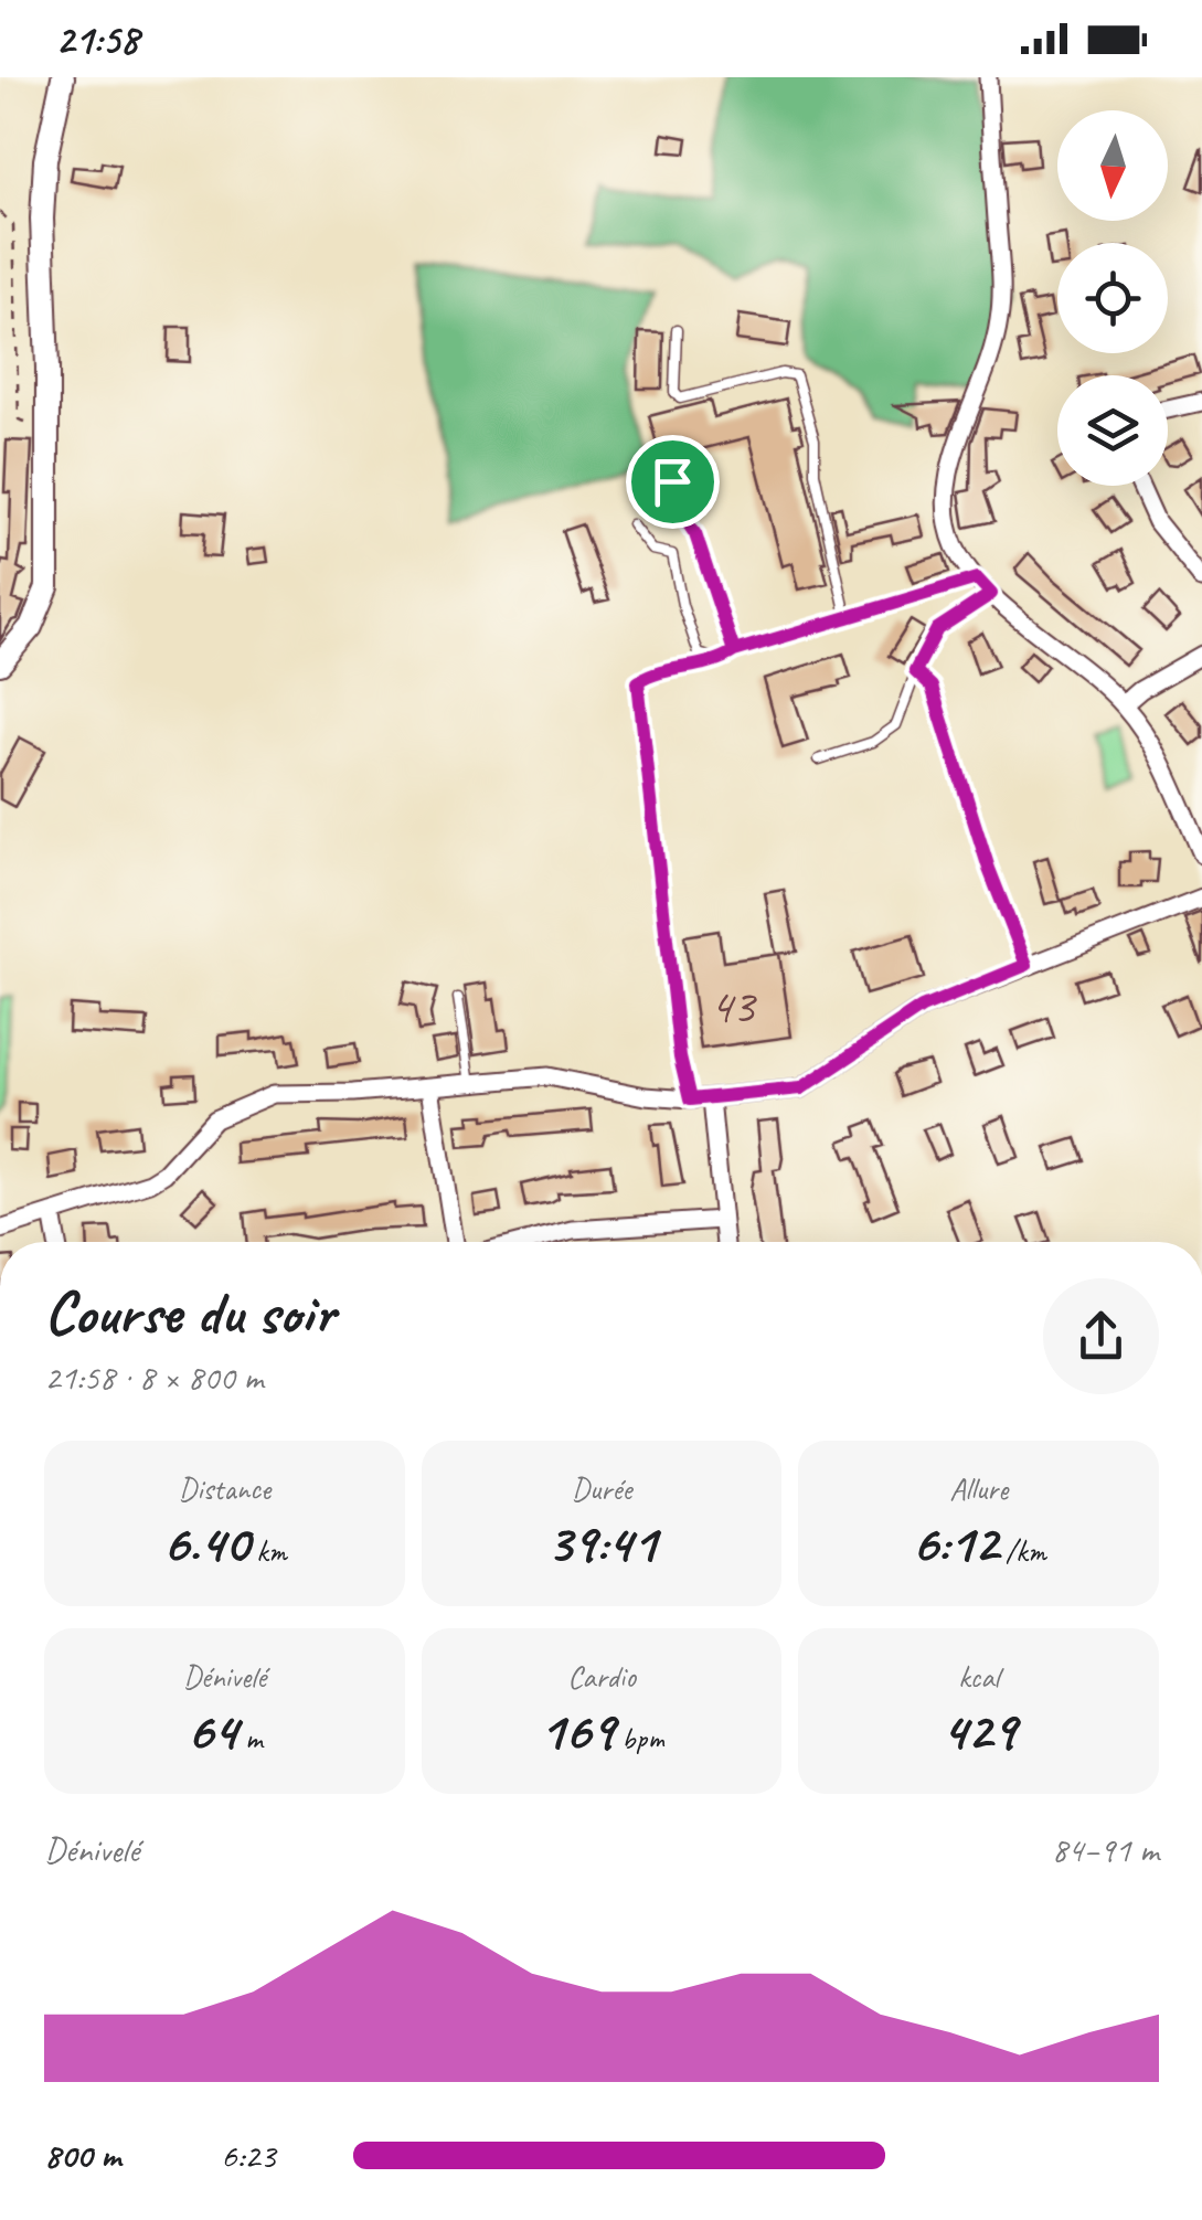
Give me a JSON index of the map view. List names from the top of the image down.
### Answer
{
  "house_numbers": ["43"],
  "north": "bottom",
  "page": {
    "status": "21:58",
    "heading": ["Course du soir", "21:58 · 8 × 800 m"],
    "stats": [
      ["Distance", "6.40 km"],
      ["Durée", "39:41"],
      ["Allure", "6:12 /km"],
      ["Dénivelé", "64 m"],
      ["Cardio", "169 bpm"],
      ["kcal", "429"]
    ],
    "chart": ["Dénivelé", "84–91 m"],
    "list": [
      {
        "name": "800 m",
        "note": "6:23"
      }
    ]
  }
}
